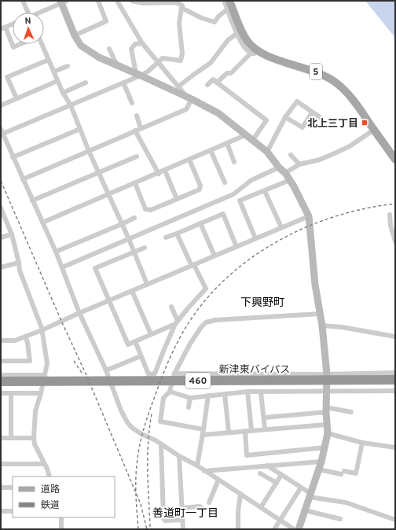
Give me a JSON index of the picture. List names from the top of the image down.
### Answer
{
  "streets": {
    "highway": ["新津東バイパス", "460"],
    "main road": ["5"]
  },
  "districts": ["下興野町", "善道町一丁目"],
  "places": {
    "transit": ["北上三丁目"]
  },
  "legend": ["道路", "鉄道"],
  "north": "top"
}
